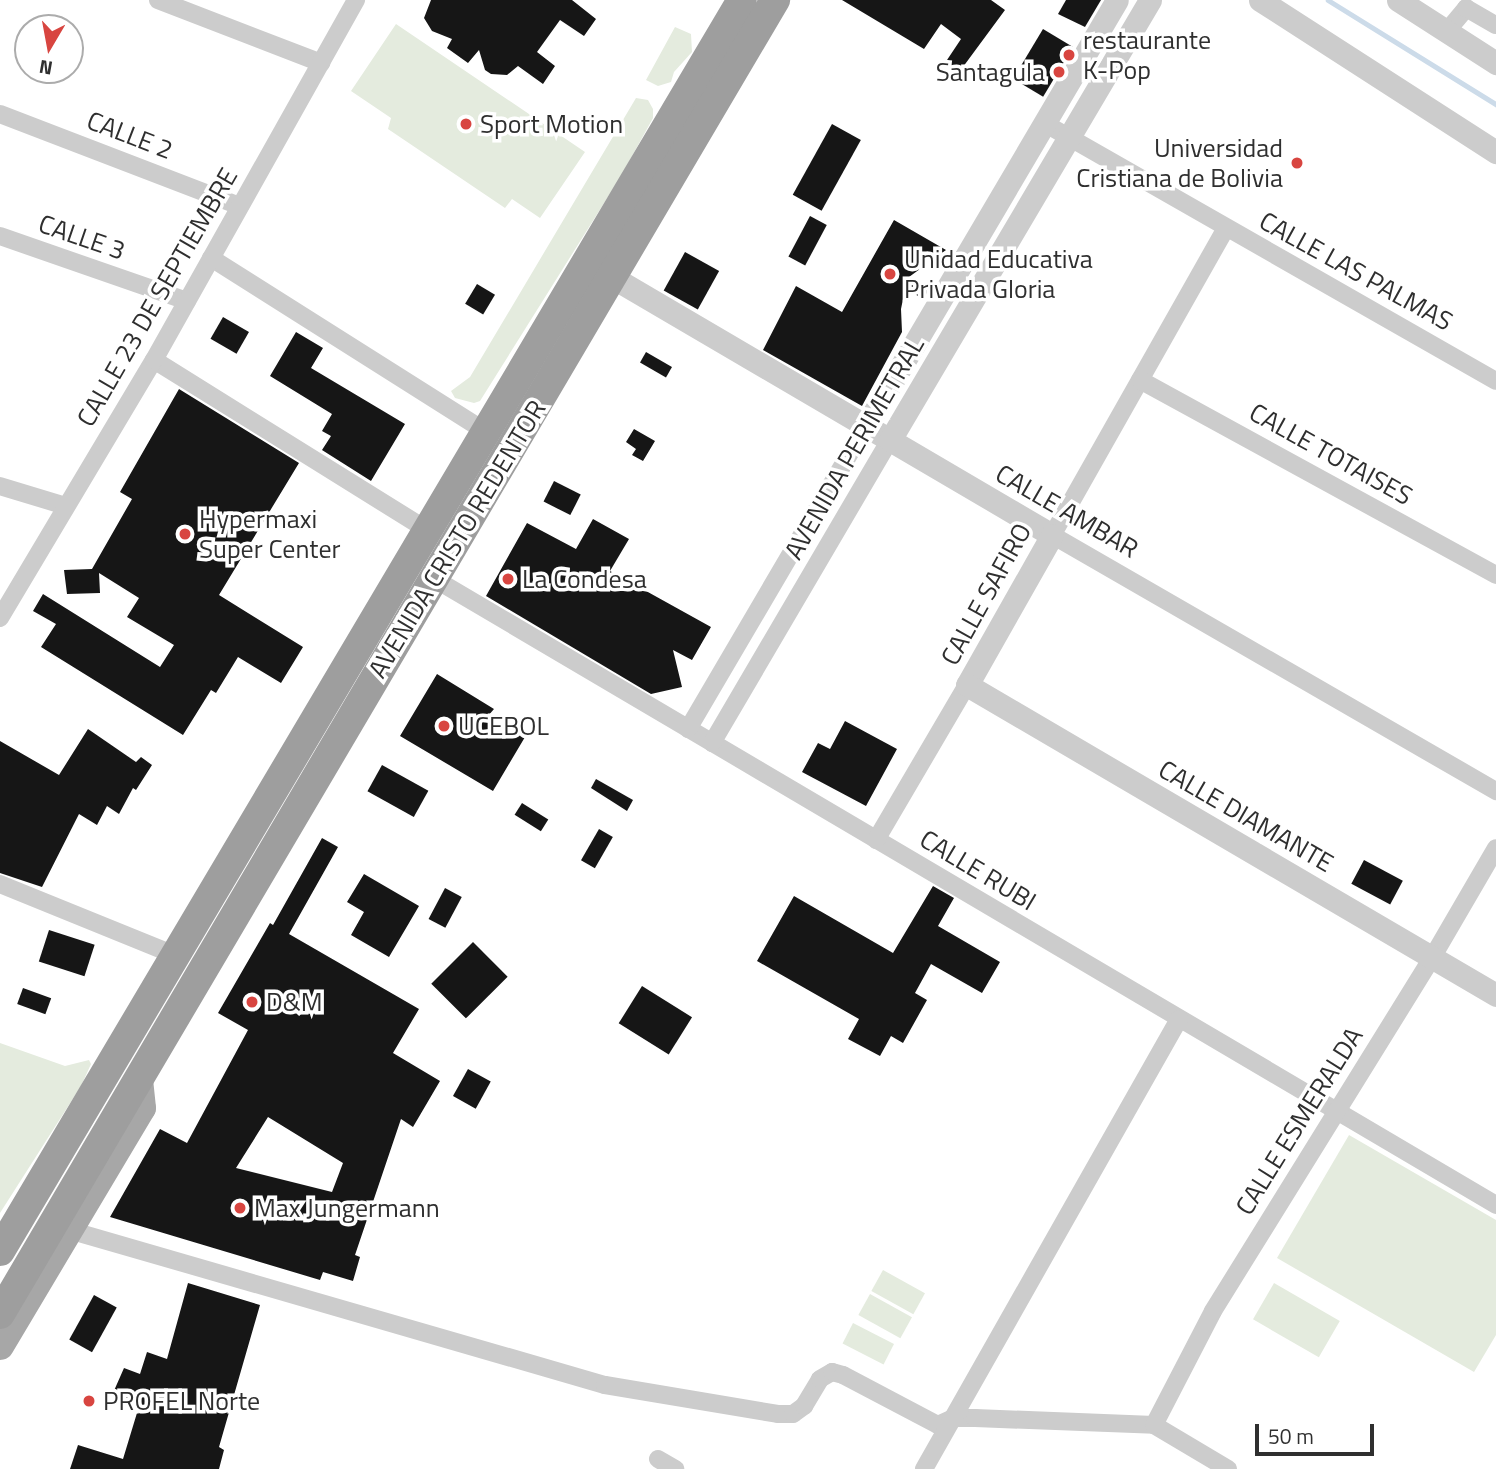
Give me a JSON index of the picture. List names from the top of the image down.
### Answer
{
  "streets": {
    "highway": ["AVENIDA CRISTO REDENTOR"],
    "street": [
      "CALLE 2",
      "CALLE 3",
      "CALLE LAS PALMAS",
      "CALLE 23 DE SEPTIEMBRE",
      "AVENIDA PERIMETRAL",
      "CALLE TOTAISES",
      "CALLE AMBAR",
      "CALLE SAFIRO",
      "CALLE DIAMANTE",
      "CALLE RUBI",
      "CALLE ESMERALDA"
    ]
  },
  "crossings": [
    ["CALLE 2", "CALLE 23 DE SEPTIEMBRE"],
    ["CALLE 3", "CALLE 23 DE SEPTIEMBRE"],
    ["CALLE LAS PALMAS", "AVENIDA PERIMETRAL"],
    ["CALLE LAS PALMAS", "CALLE SAFIRO"],
    ["AVENIDA PERIMETRAL", "CALLE AMBAR"],
    ["AVENIDA PERIMETRAL", "CALLE RUBI"],
    ["CALLE TOTAISES", "CALLE SAFIRO"],
    ["CALLE AMBAR", "AVENIDA CRISTO REDENTOR"],
    ["CALLE AMBAR", "CALLE SAFIRO"],
    ["AVENIDA CRISTO REDENTOR", "CALLE RUBI"],
    ["CALLE SAFIRO", "CALLE DIAMANTE"],
    ["CALLE SAFIRO", "CALLE RUBI"],
    ["CALLE DIAMANTE", "CALLE ESMERALDA"],
    ["CALLE RUBI", "CALLE ESMERALDA"]
  ],
  "places": [
    "restaurante K-Pop",
    "Santagula",
    "Sport Motion",
    "Universidad Cristiana de Bolivia",
    "Unidad Educativa Privada Gloria",
    "Hypermaxi Super Center",
    "La Condesa",
    "UCEBOL",
    "D&M",
    "Max Jungermann",
    "PROFEL Norte"
  ],
  "scale_bar": "50 m",
  "north": "bottom"
}
